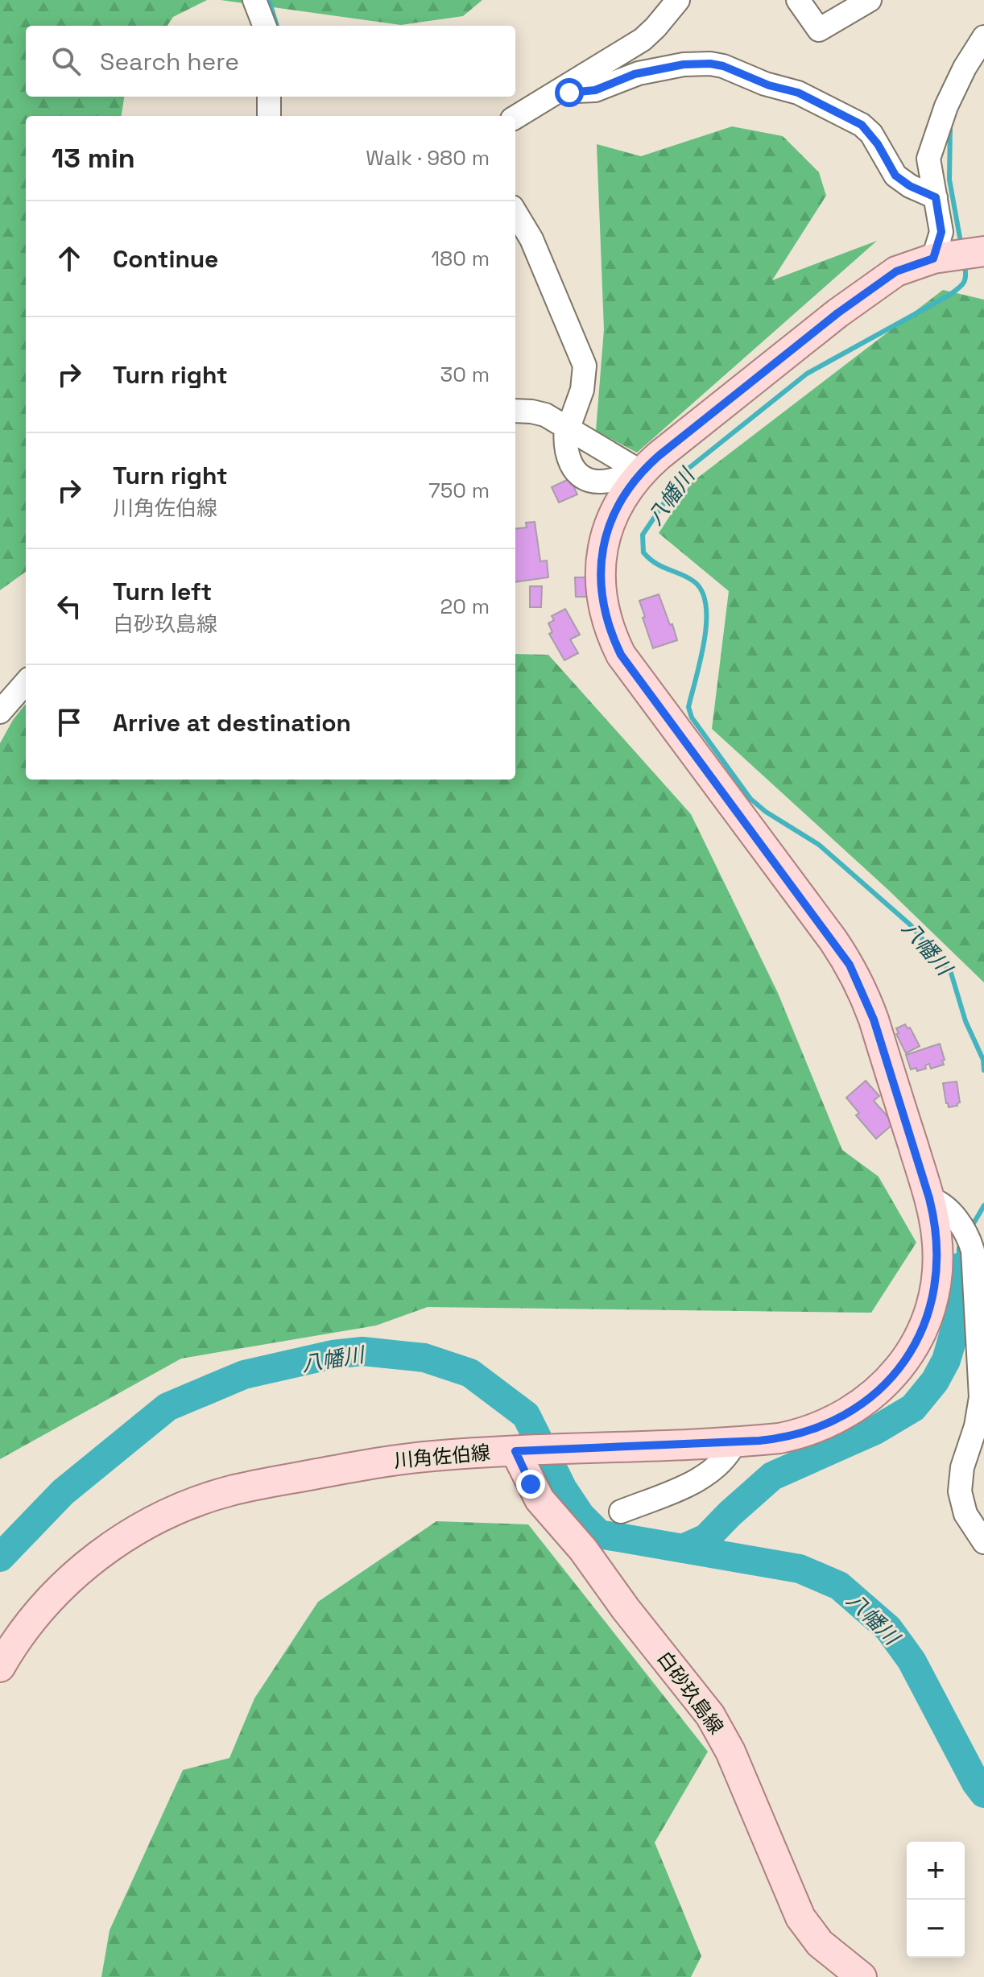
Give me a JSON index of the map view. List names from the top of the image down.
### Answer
{
  "streets": {
    "main road": ["川角佐伯線", "白砂玖島線"]
  },
  "crossings": [
    ["川角佐伯線", "白砂玖島線"]
  ],
  "water": ["八幡川"],
  "page": {
    "search": "Search here",
    "heading": ["13 min", "Walk · 980 m"],
    "list": [
      ["Continue", "180 m"],
      ["Turn right", "30 m"],
      ["Turn right", "川角佐伯線", "750 m"],
      ["Turn left", "白砂玖島線", "20 m"],
      "Arrive at destination"
    ],
    "map_buttons": ["+", "−"]
  }
}
